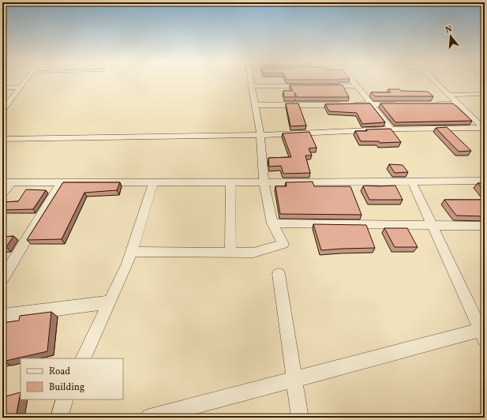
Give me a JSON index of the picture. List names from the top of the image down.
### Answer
{
  "legend": ["Road", "Building"],
  "north": "top"
}
